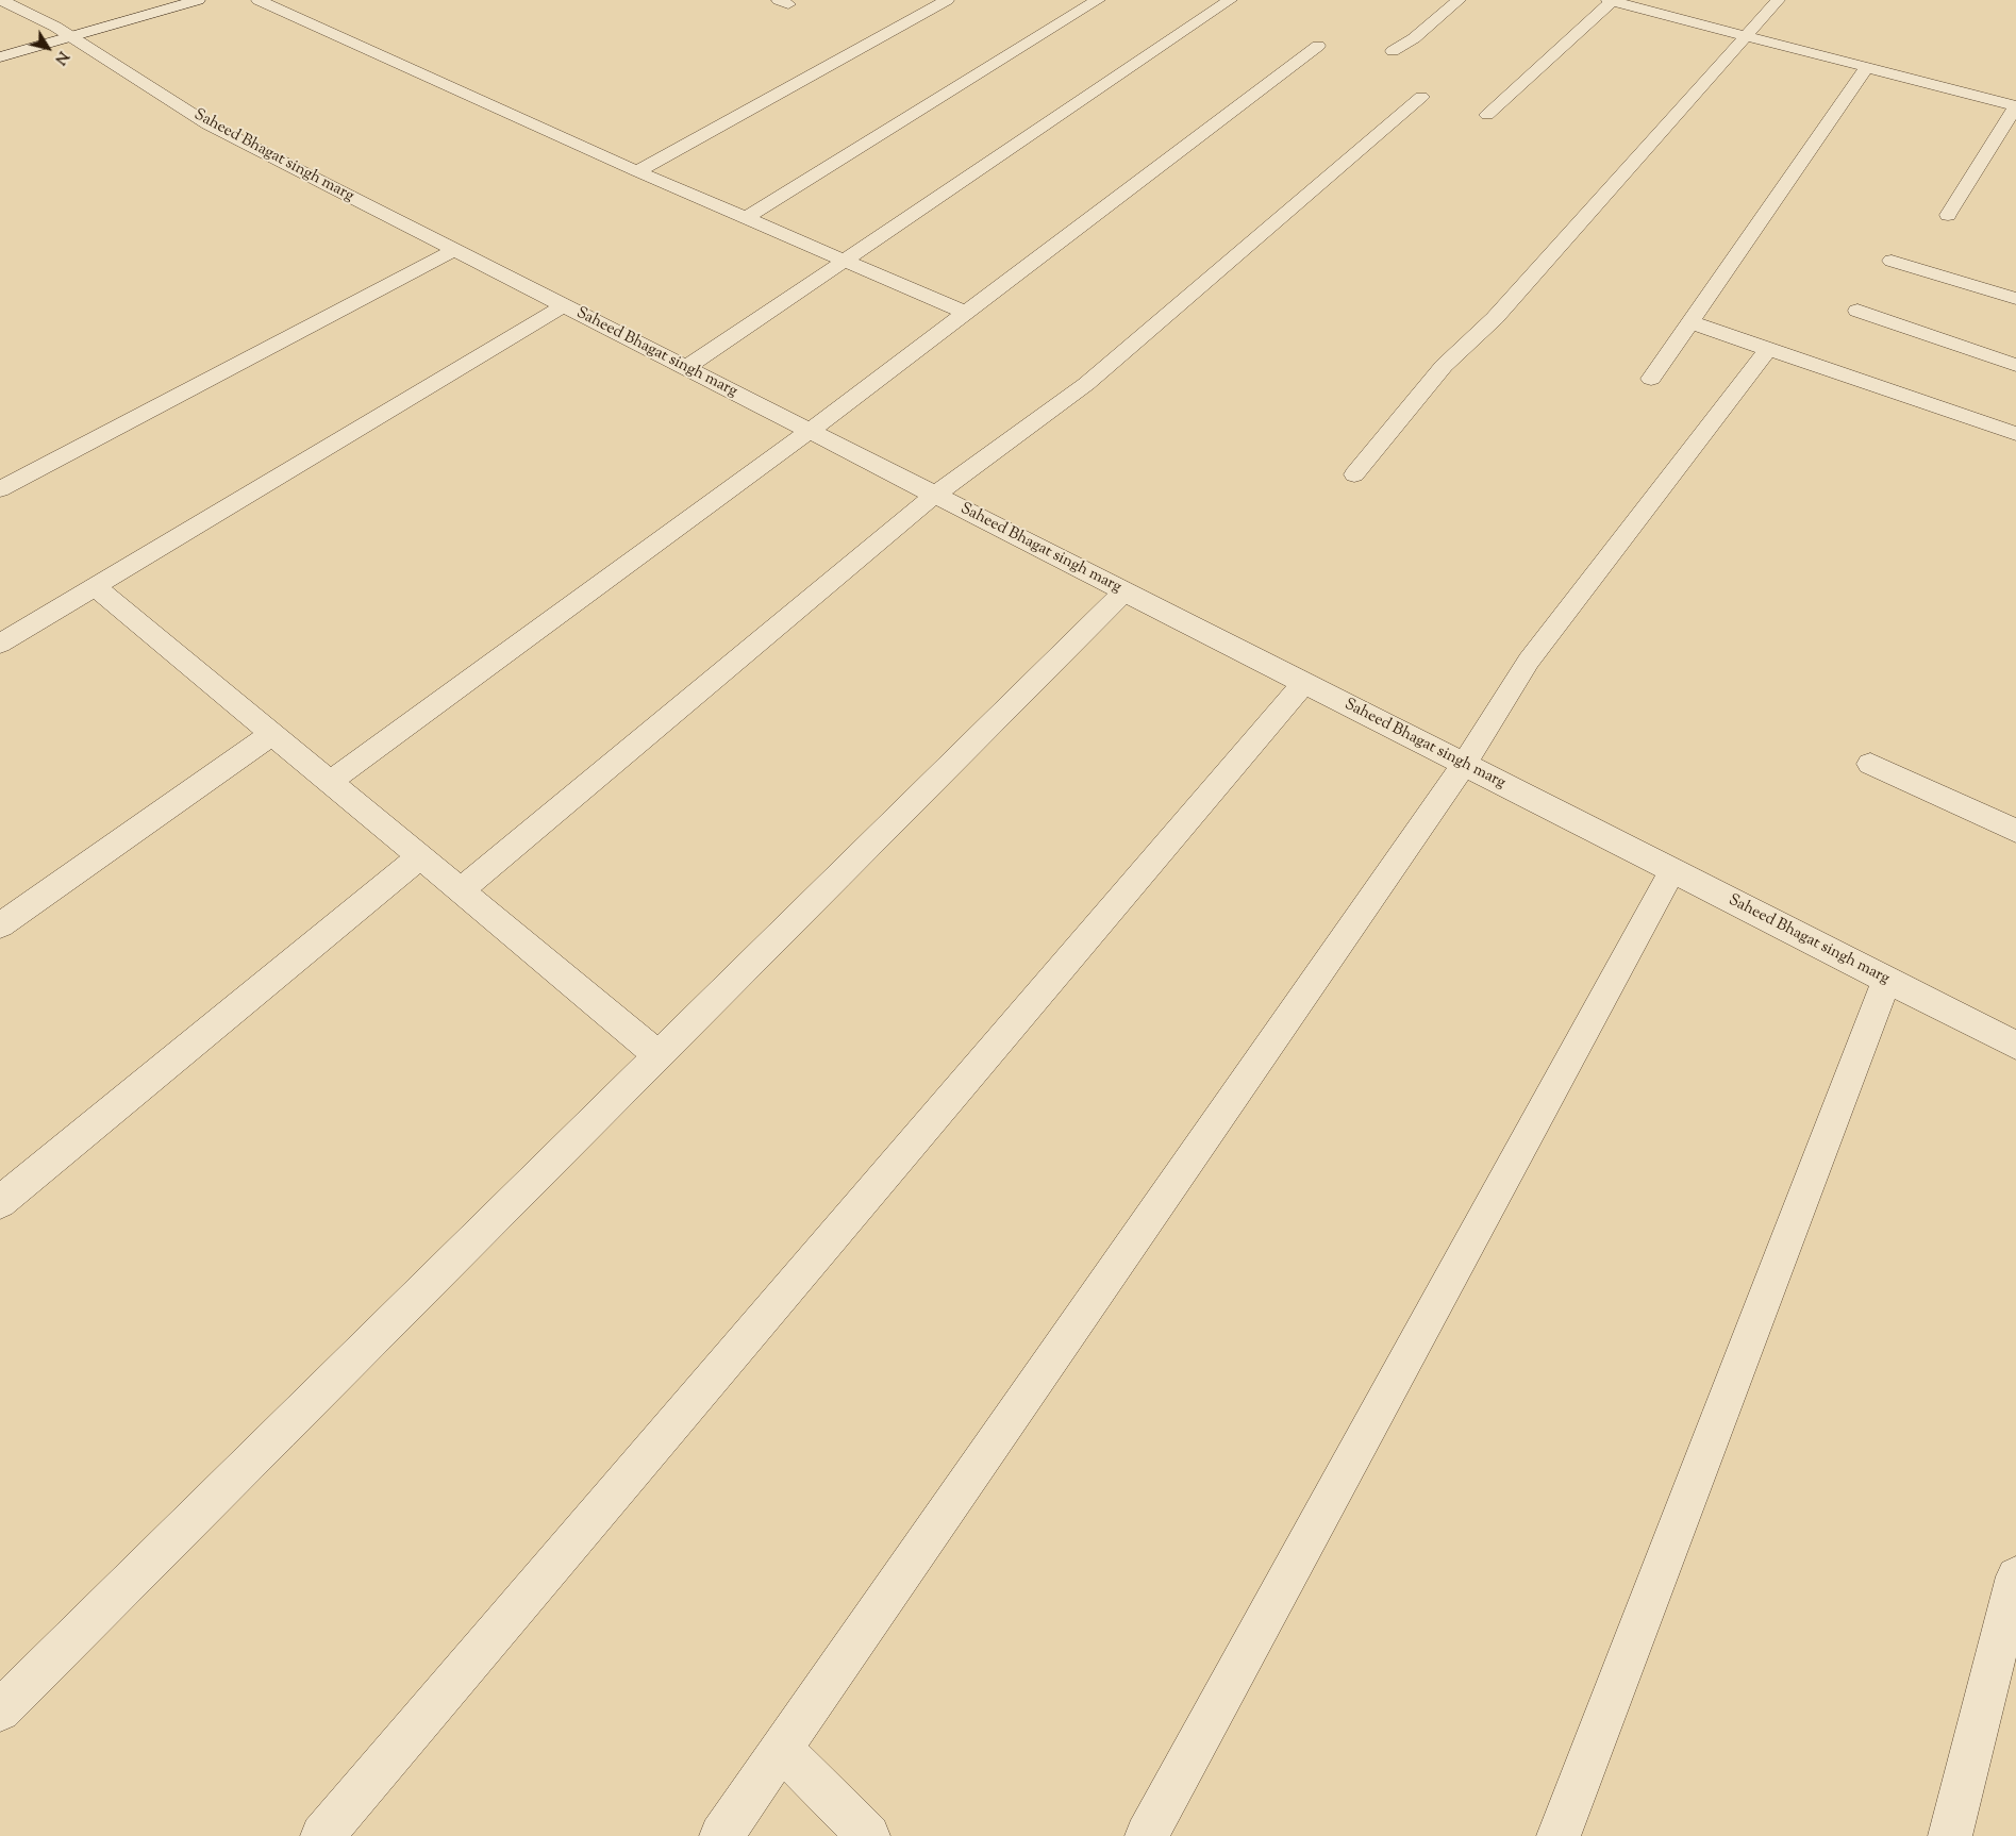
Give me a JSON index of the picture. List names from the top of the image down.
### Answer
{
  "streets": {
    "street": ["Saheed Bhagat singh marg"]
  },
  "north": "bottom right"
}
